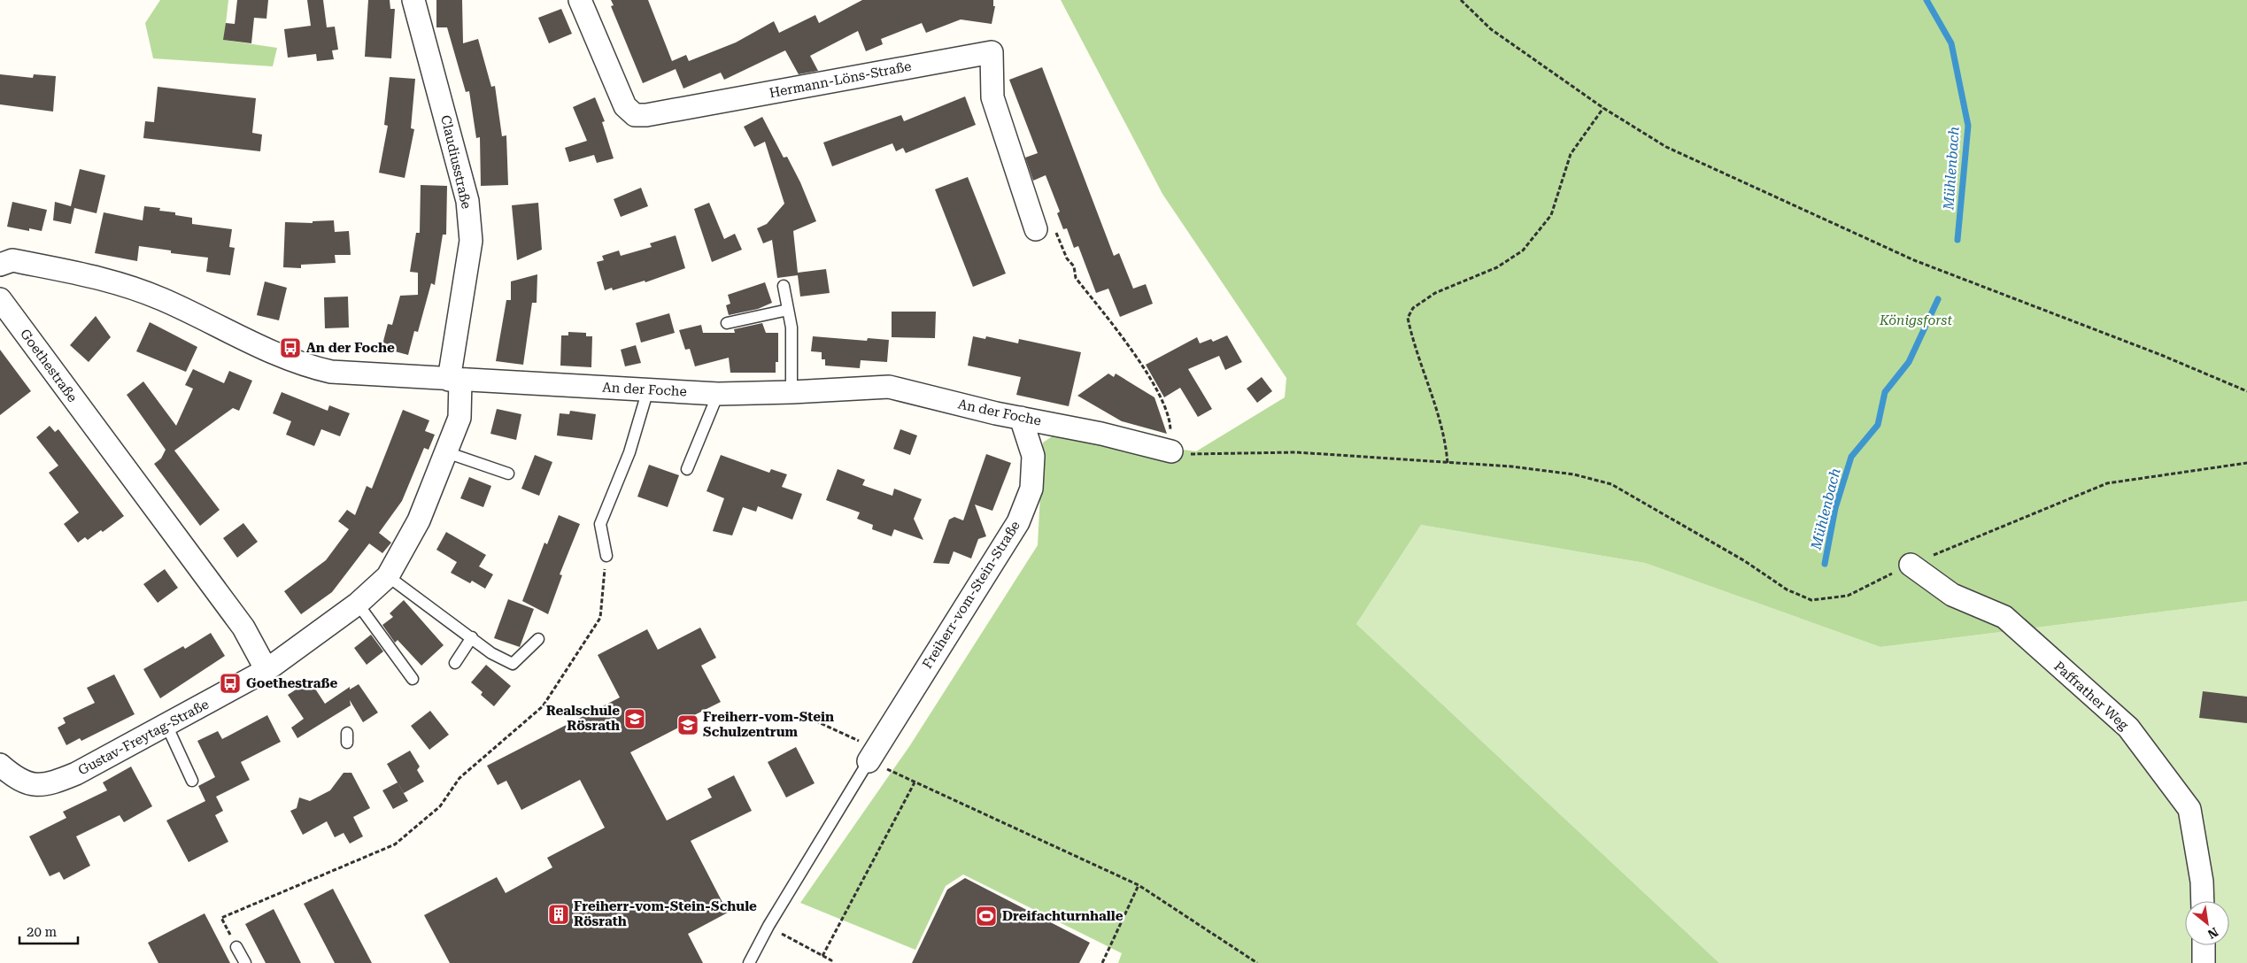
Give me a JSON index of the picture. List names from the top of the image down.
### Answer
{
  "streets": {
    "street": [
      "Hermann-Löns-Straße",
      "Claudiusstraße",
      "Goethestraße",
      "An der Foche",
      "Freiherr-vom-Stein-Straße",
      "Paffrather Weg",
      "Gustav-Freytag-Straße"
    ]
  },
  "crossings": [
    ["Claudiusstraße", "An der Foche"],
    ["Claudiusstraße", "Gustav-Freytag-Straße"],
    ["Goethestraße", "Gustav-Freytag-Straße"],
    ["An der Foche", "Freiherr-vom-Stein-Straße"],
    ["An der Foche", "Gustav-Freytag-Straße"]
  ],
  "water": ["Mühlenbach"],
  "parks": ["Königsforst"],
  "places": {
    "bus stop": ["An der Foche", "Goethestraße"],
    "school or university": ["Realschule Rösrath", "Freiherr-vom-Stein Schulzentrum"],
    "building": ["Freiherr-vom-Stein-Schule Rösrath"],
    "sports": ["Dreifachturnhalle"]
  },
  "scale_bar": "20 m",
  "north": "bottom right"
}
